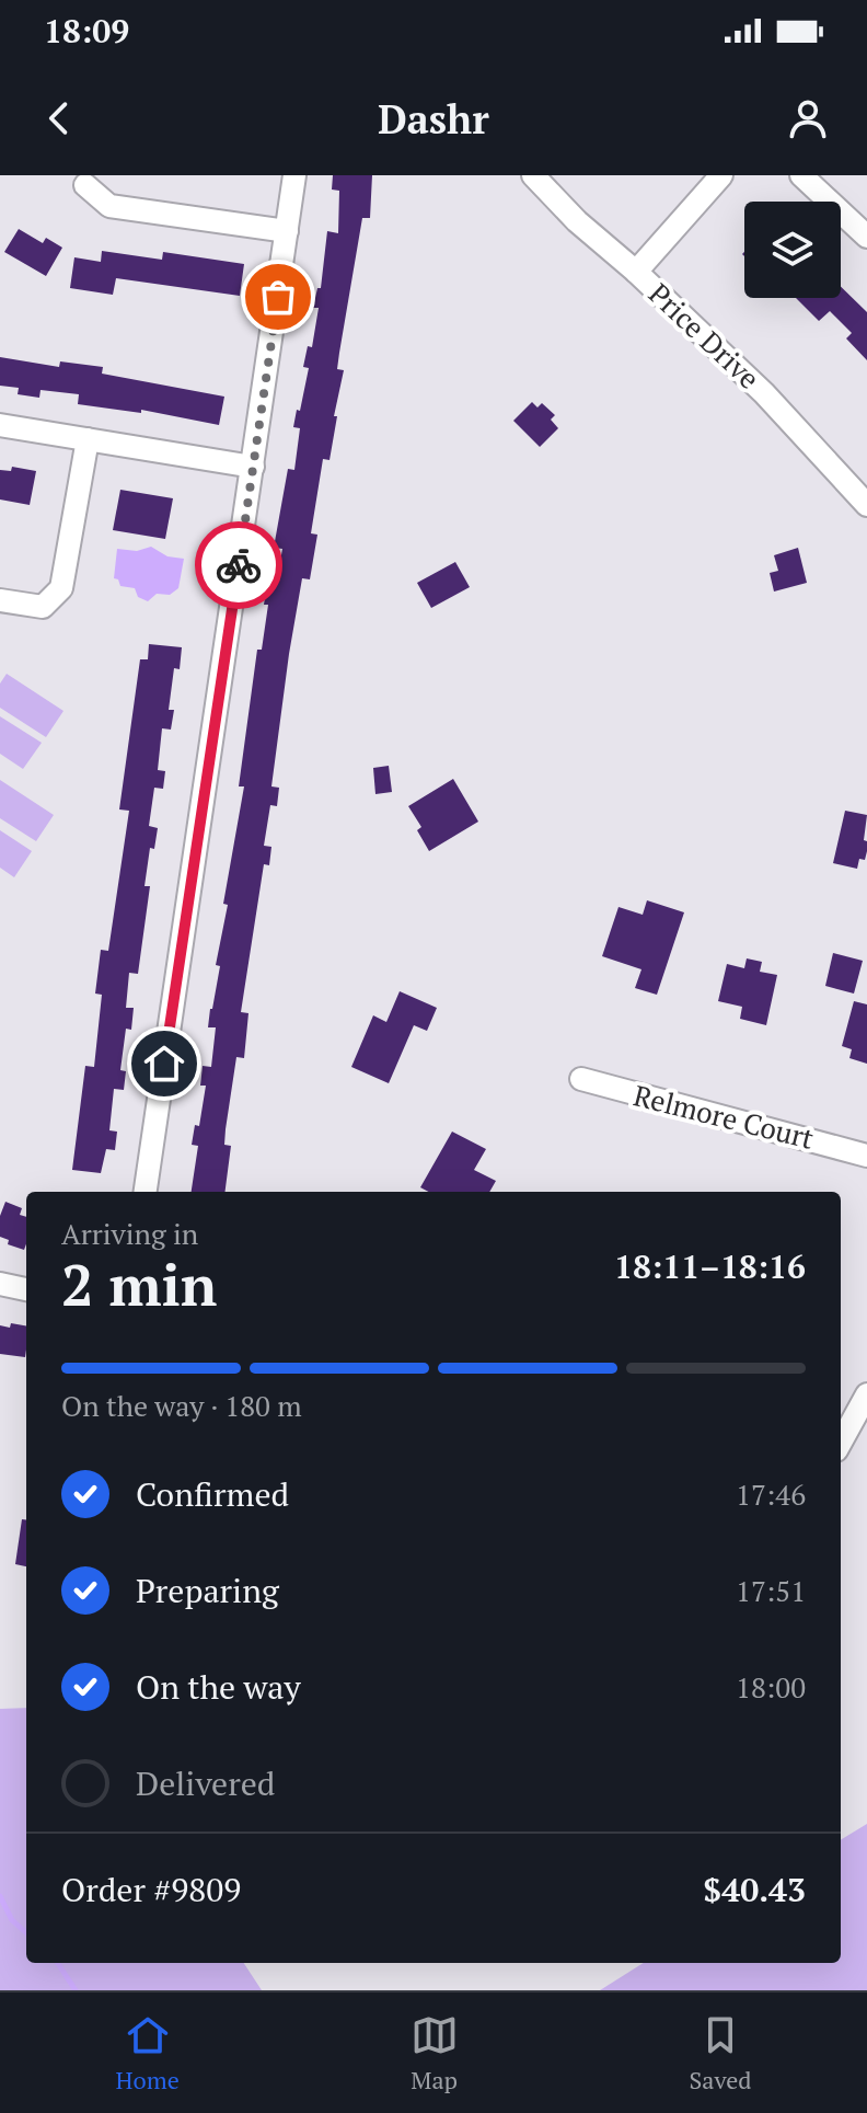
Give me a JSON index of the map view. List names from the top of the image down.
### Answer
{
  "streets": {
    "street": ["Price Drive", "Relmore Court"]
  },
  "page": {
    "status": "18:09",
    "header": "Dashr",
    "heading": ["2 min", "Arriving in", "18:11–18:16"],
    "panel": ["Order #9809", "$40.43"],
    "bar": "On the way · 180 m",
    "list": [
      ["Confirmed", "17:46"],
      ["Preparing", "17:51"],
      ["On the way", "18:00"],
      "Delivered"
    ],
    "tabs": ["Home", "Map", "Saved"]
  }
}
